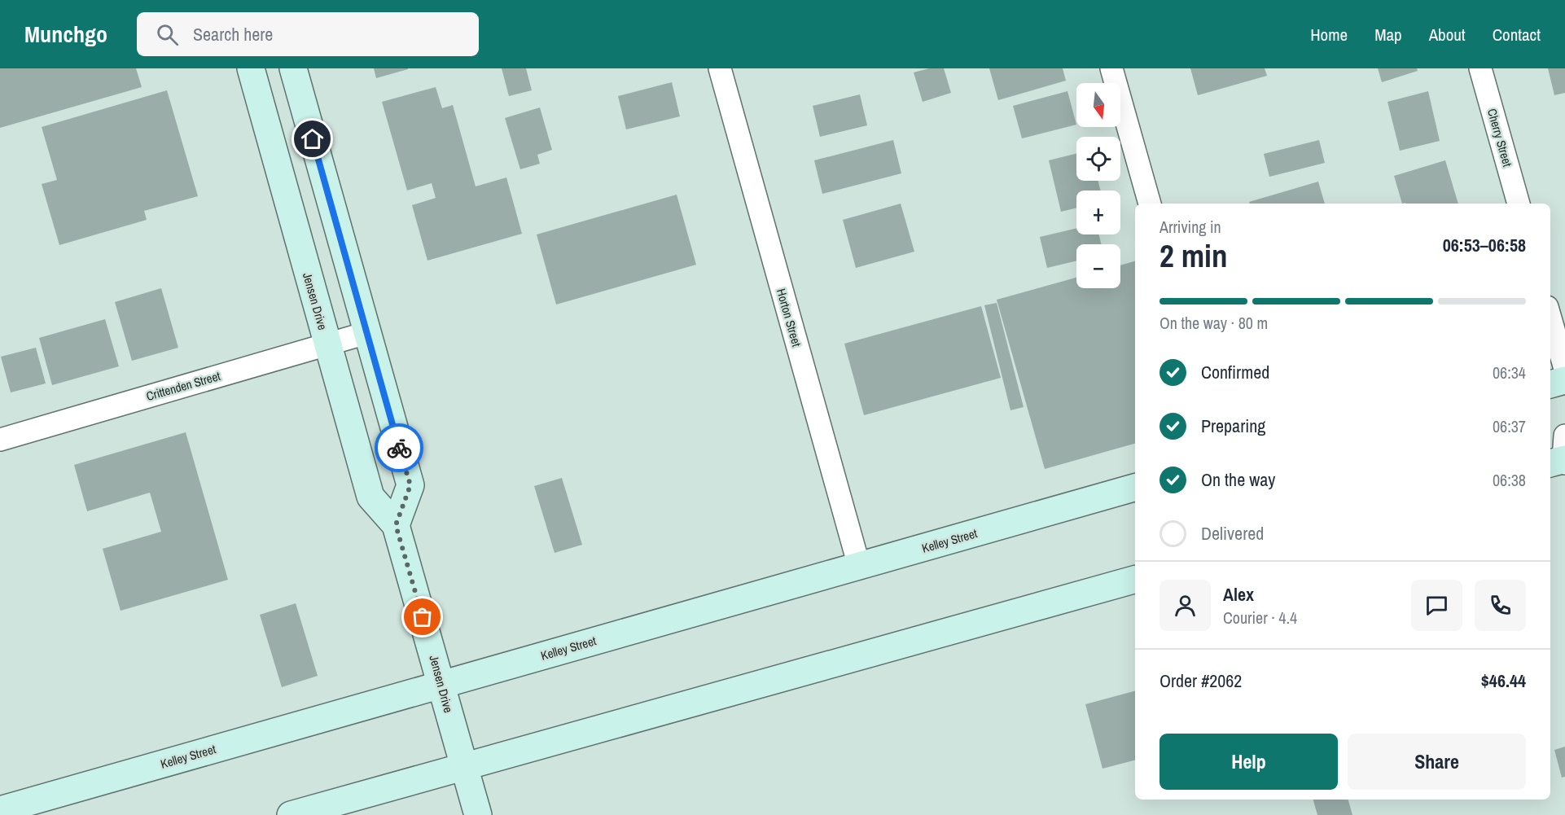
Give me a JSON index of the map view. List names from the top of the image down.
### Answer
{
  "streets": {
    "main road": ["Jensen Drive", "Kelley Street"],
    "street": ["Cherry Street", "Horton Street", "Crittenden Street"]
  },
  "crossings": [
    ["Jensen Drive", "Crittenden Street"],
    ["Jensen Drive", "Kelley Street"],
    ["Horton Street", "Kelley Street"]
  ],
  "north": "bottom",
  "page": {
    "header": "Munchgo",
    "search": "Search here",
    "nav": [
      "Home",
      "Map",
      "About",
      "Contact"
    ],
    "map_buttons": ["+", "−"],
    "heading": ["2 min", "Arriving in", "06:53–06:58"],
    "panel": [
      "Alex",
      "Courier · 4.4",
      "Order #2062",
      "$46.44"
    ],
    "bar": "On the way · 80 m",
    "list": [
      ["Confirmed", "06:34"],
      ["Preparing", "06:37"],
      ["On the way", "06:38"],
      "Delivered"
    ],
    "buttons": ["Help", "Share"]
  }
}
